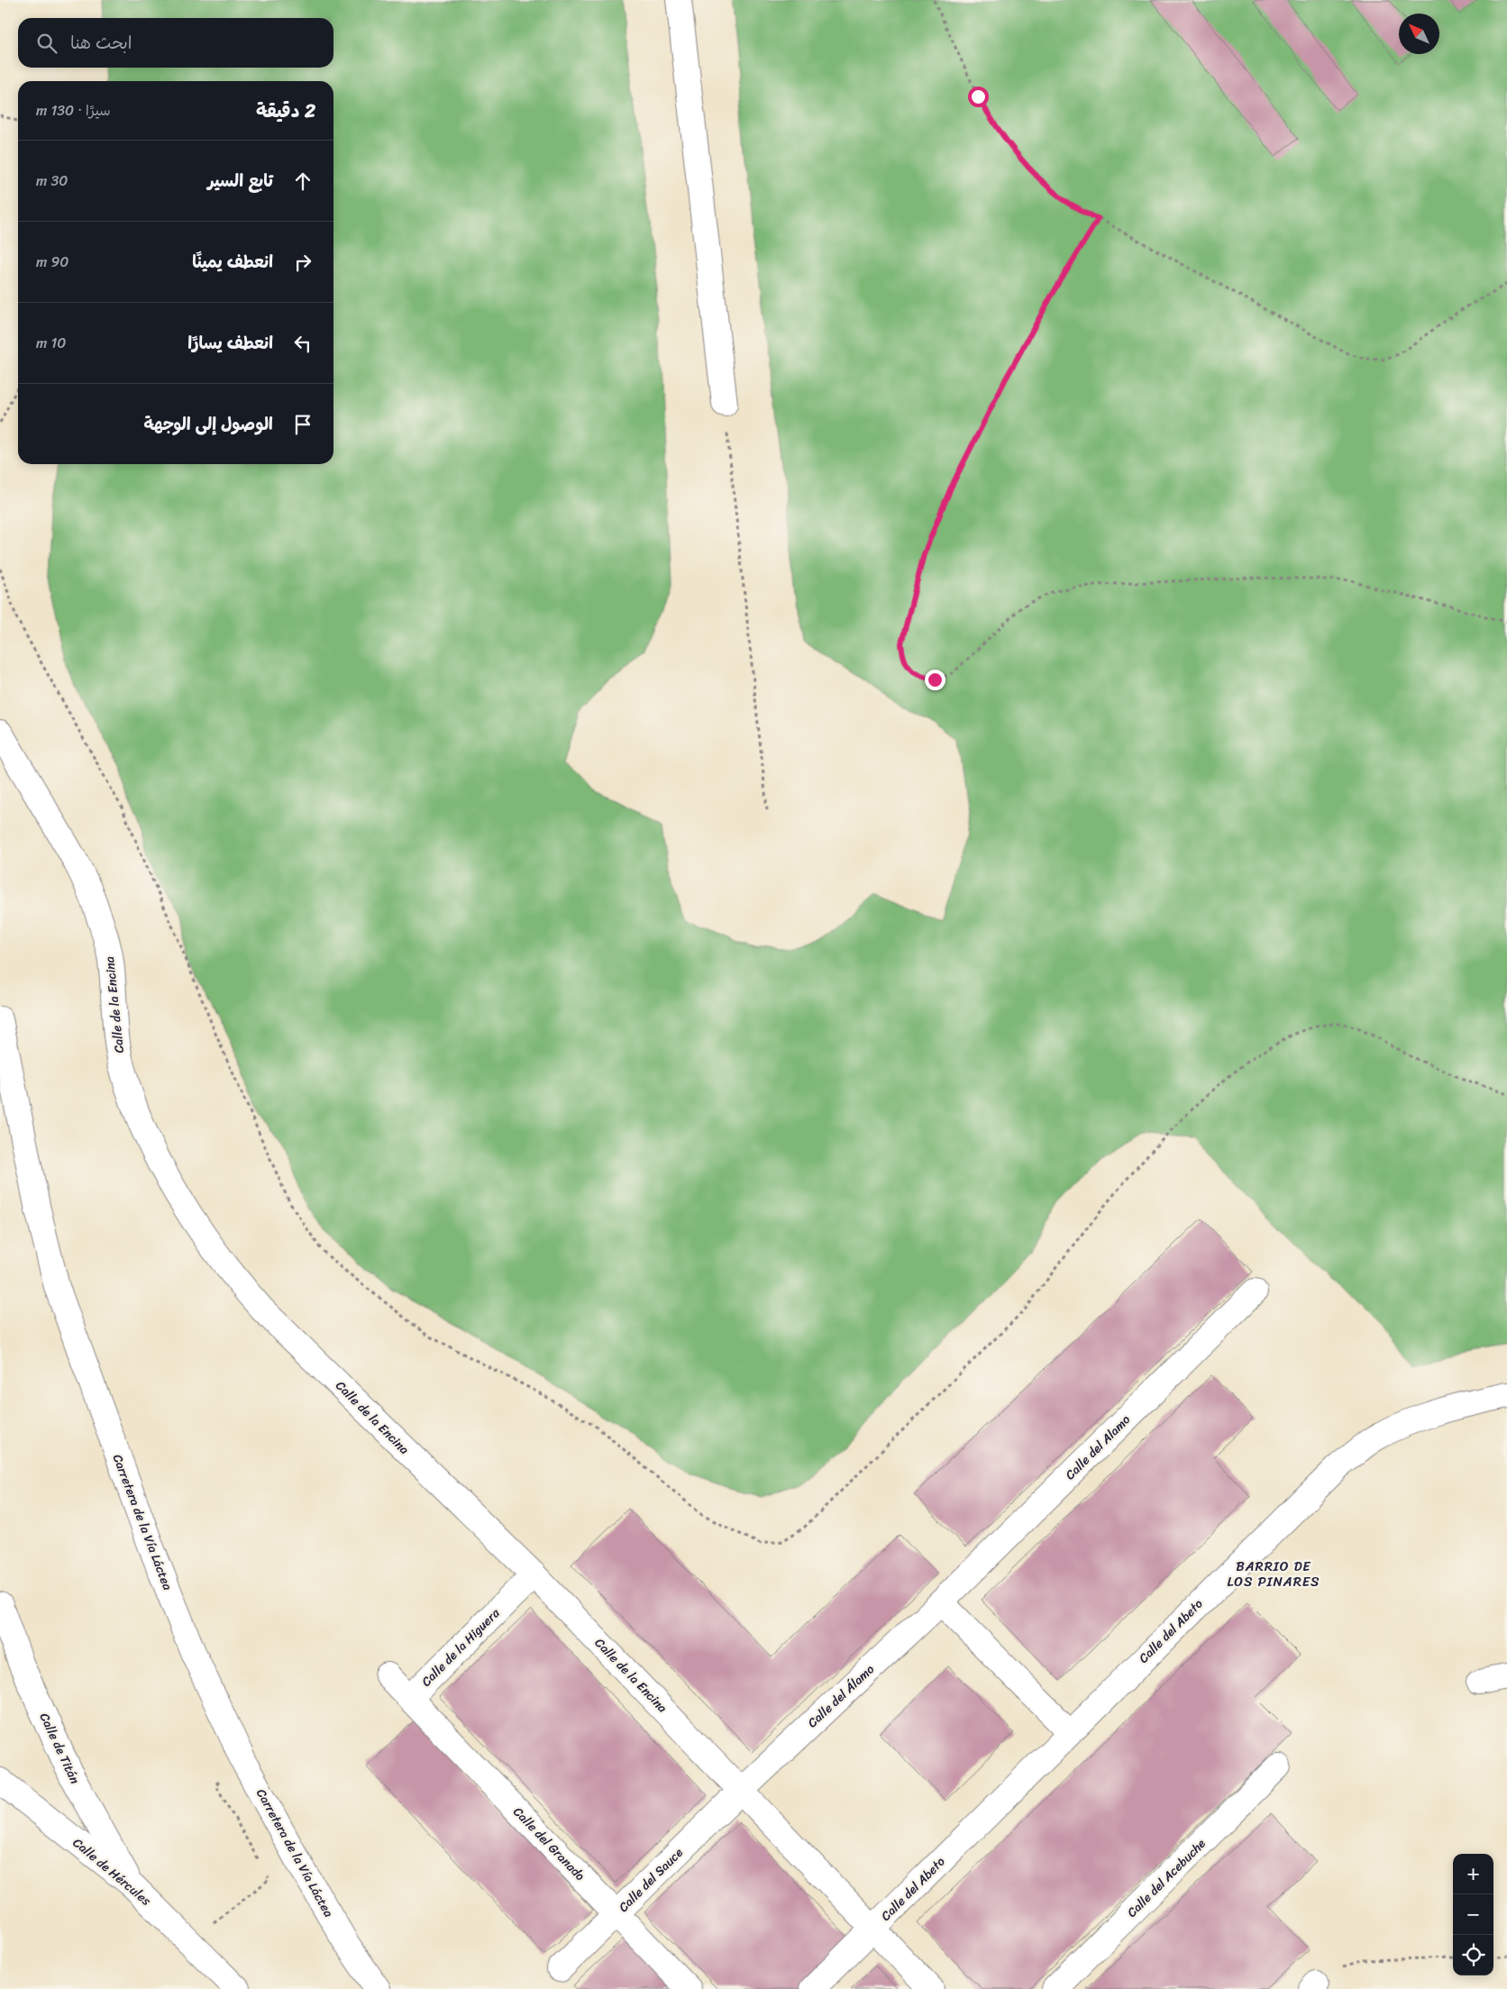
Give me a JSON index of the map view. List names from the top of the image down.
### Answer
{
  "streets": {
    "street": [
      "Calle de la Encina",
      "Calle del Alamo",
      "Carretera de la Vía Láctea",
      "Calle del Abeto",
      "Calle de la Higuera",
      "Calle del Álamo",
      "Calle de Titán",
      "Calle del Granado",
      "Calle de Hércules",
      "Calle del Acebuche",
      "Calle del Sauce"
    ]
  },
  "crossings": [
    ["Calle de la Encina", "Calle del Abeto"],
    ["Calle de la Encina", "Calle de la Higuera"],
    ["Calle de la Encina", "Calle del Álamo"],
    ["Calle de la Encina", "Calle del Sauce"],
    ["Calle del Alamo", "Calle del Álamo"],
    ["Calle de la Higuera", "Calle del Granado"],
    ["Calle del Álamo", "Calle del Sauce"],
    ["Calle de Titán", "Calle de Hércules"],
    ["Calle del Granado", "Calle del Sauce"]
  ],
  "districts": ["BARRIO DE LOS PINARES"],
  "north": "top left",
  "page": {
    "search": "ابحث هنا",
    "heading": ["2 دقيقة", "سيرًا · 130 m"],
    "list": [
      ["تابع السير", "30 m"],
      ["انعطف يمينًا", "90 m"],
      ["انعطف يسارًا", "10 m"],
      "الوصول إلى الوجهة"
    ],
    "map_buttons": ["+", "−"]
  }
}
